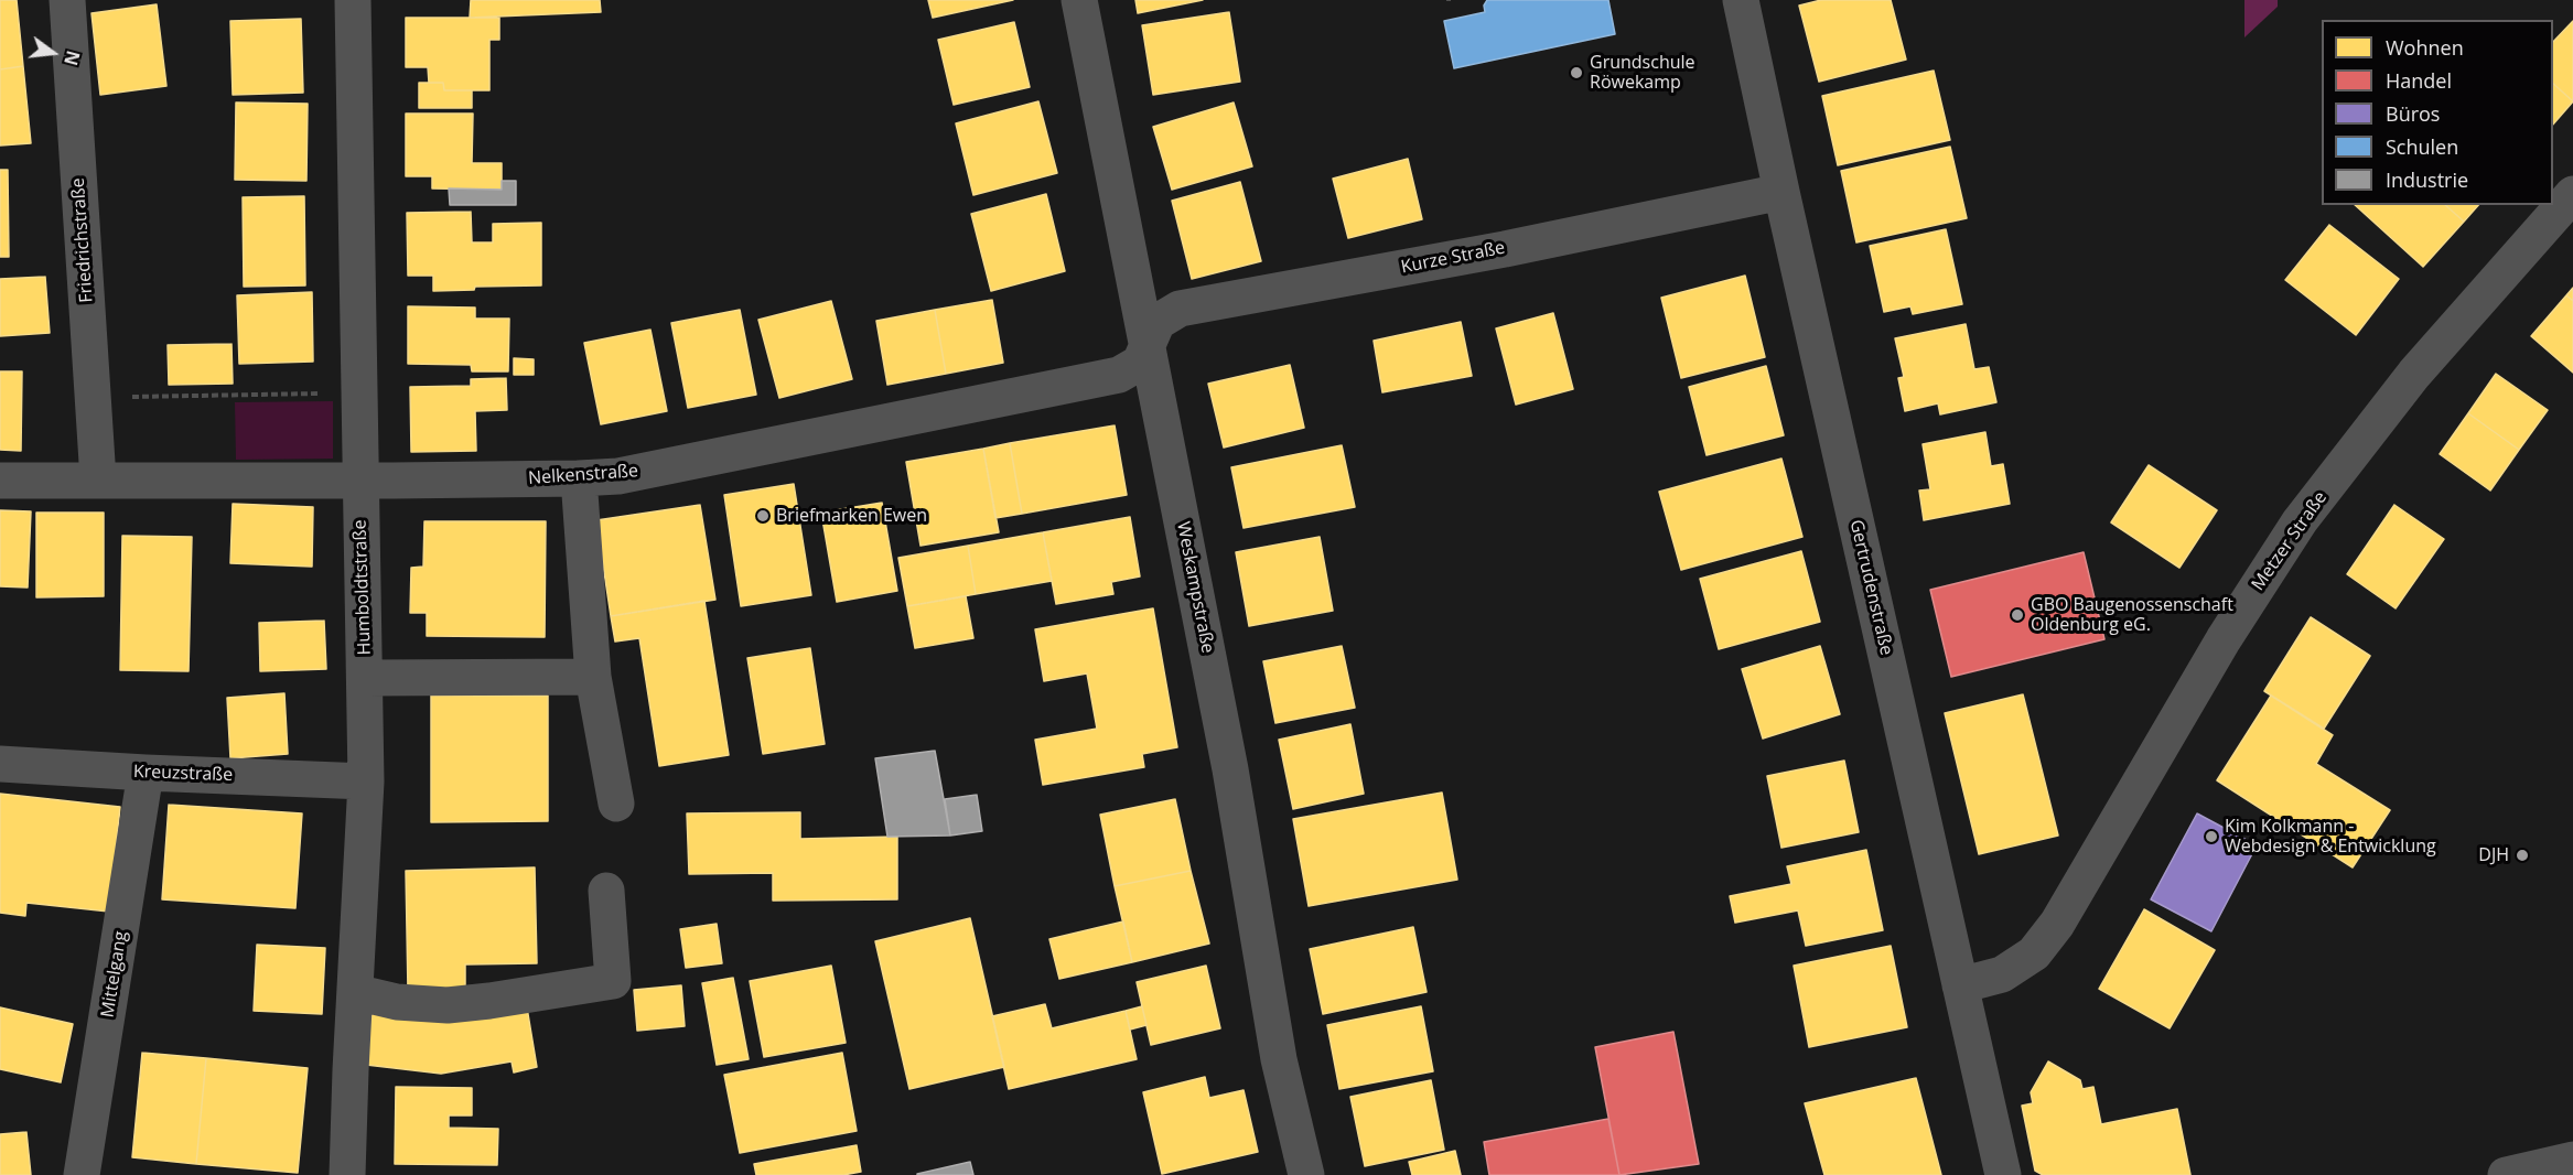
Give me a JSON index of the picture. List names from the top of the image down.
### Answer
{
  "streets": {
    "street": [
      "Friedrichstraße",
      "Kurze Straße",
      "Nelkenstraße",
      "Metzer Straße",
      "Humboldtstraße",
      "Weskampstraße",
      "Gertrudenstraße",
      "Kreuzstraße",
      "Mittelgang"
    ]
  },
  "crossings": [
    ["Friedrichstraße", "Nelkenstraße"],
    ["Kurze Straße", "Nelkenstraße"],
    ["Kurze Straße", "Weskampstraße"],
    ["Kurze Straße", "Gertrudenstraße"],
    ["Nelkenstraße", "Humboldtstraße"],
    ["Nelkenstraße", "Weskampstraße"],
    ["Metzer Straße", "Gertrudenstraße"],
    ["Humboldtstraße", "Kreuzstraße"],
    ["Kreuzstraße", "Mittelgang"]
  ],
  "places": [
    "Grundschule Röwekamp",
    "Briefmarken Ewen",
    "GBO Baugenossenschaft Oldenburg eG.",
    "Kim Kolkmann - Webdesign & Entwicklung",
    "DJH"
  ],
  "legend": [
    "Wohnen",
    "Handel",
    "Büros",
    "Schulen",
    "Industrie"
  ],
  "north": "right"
}
